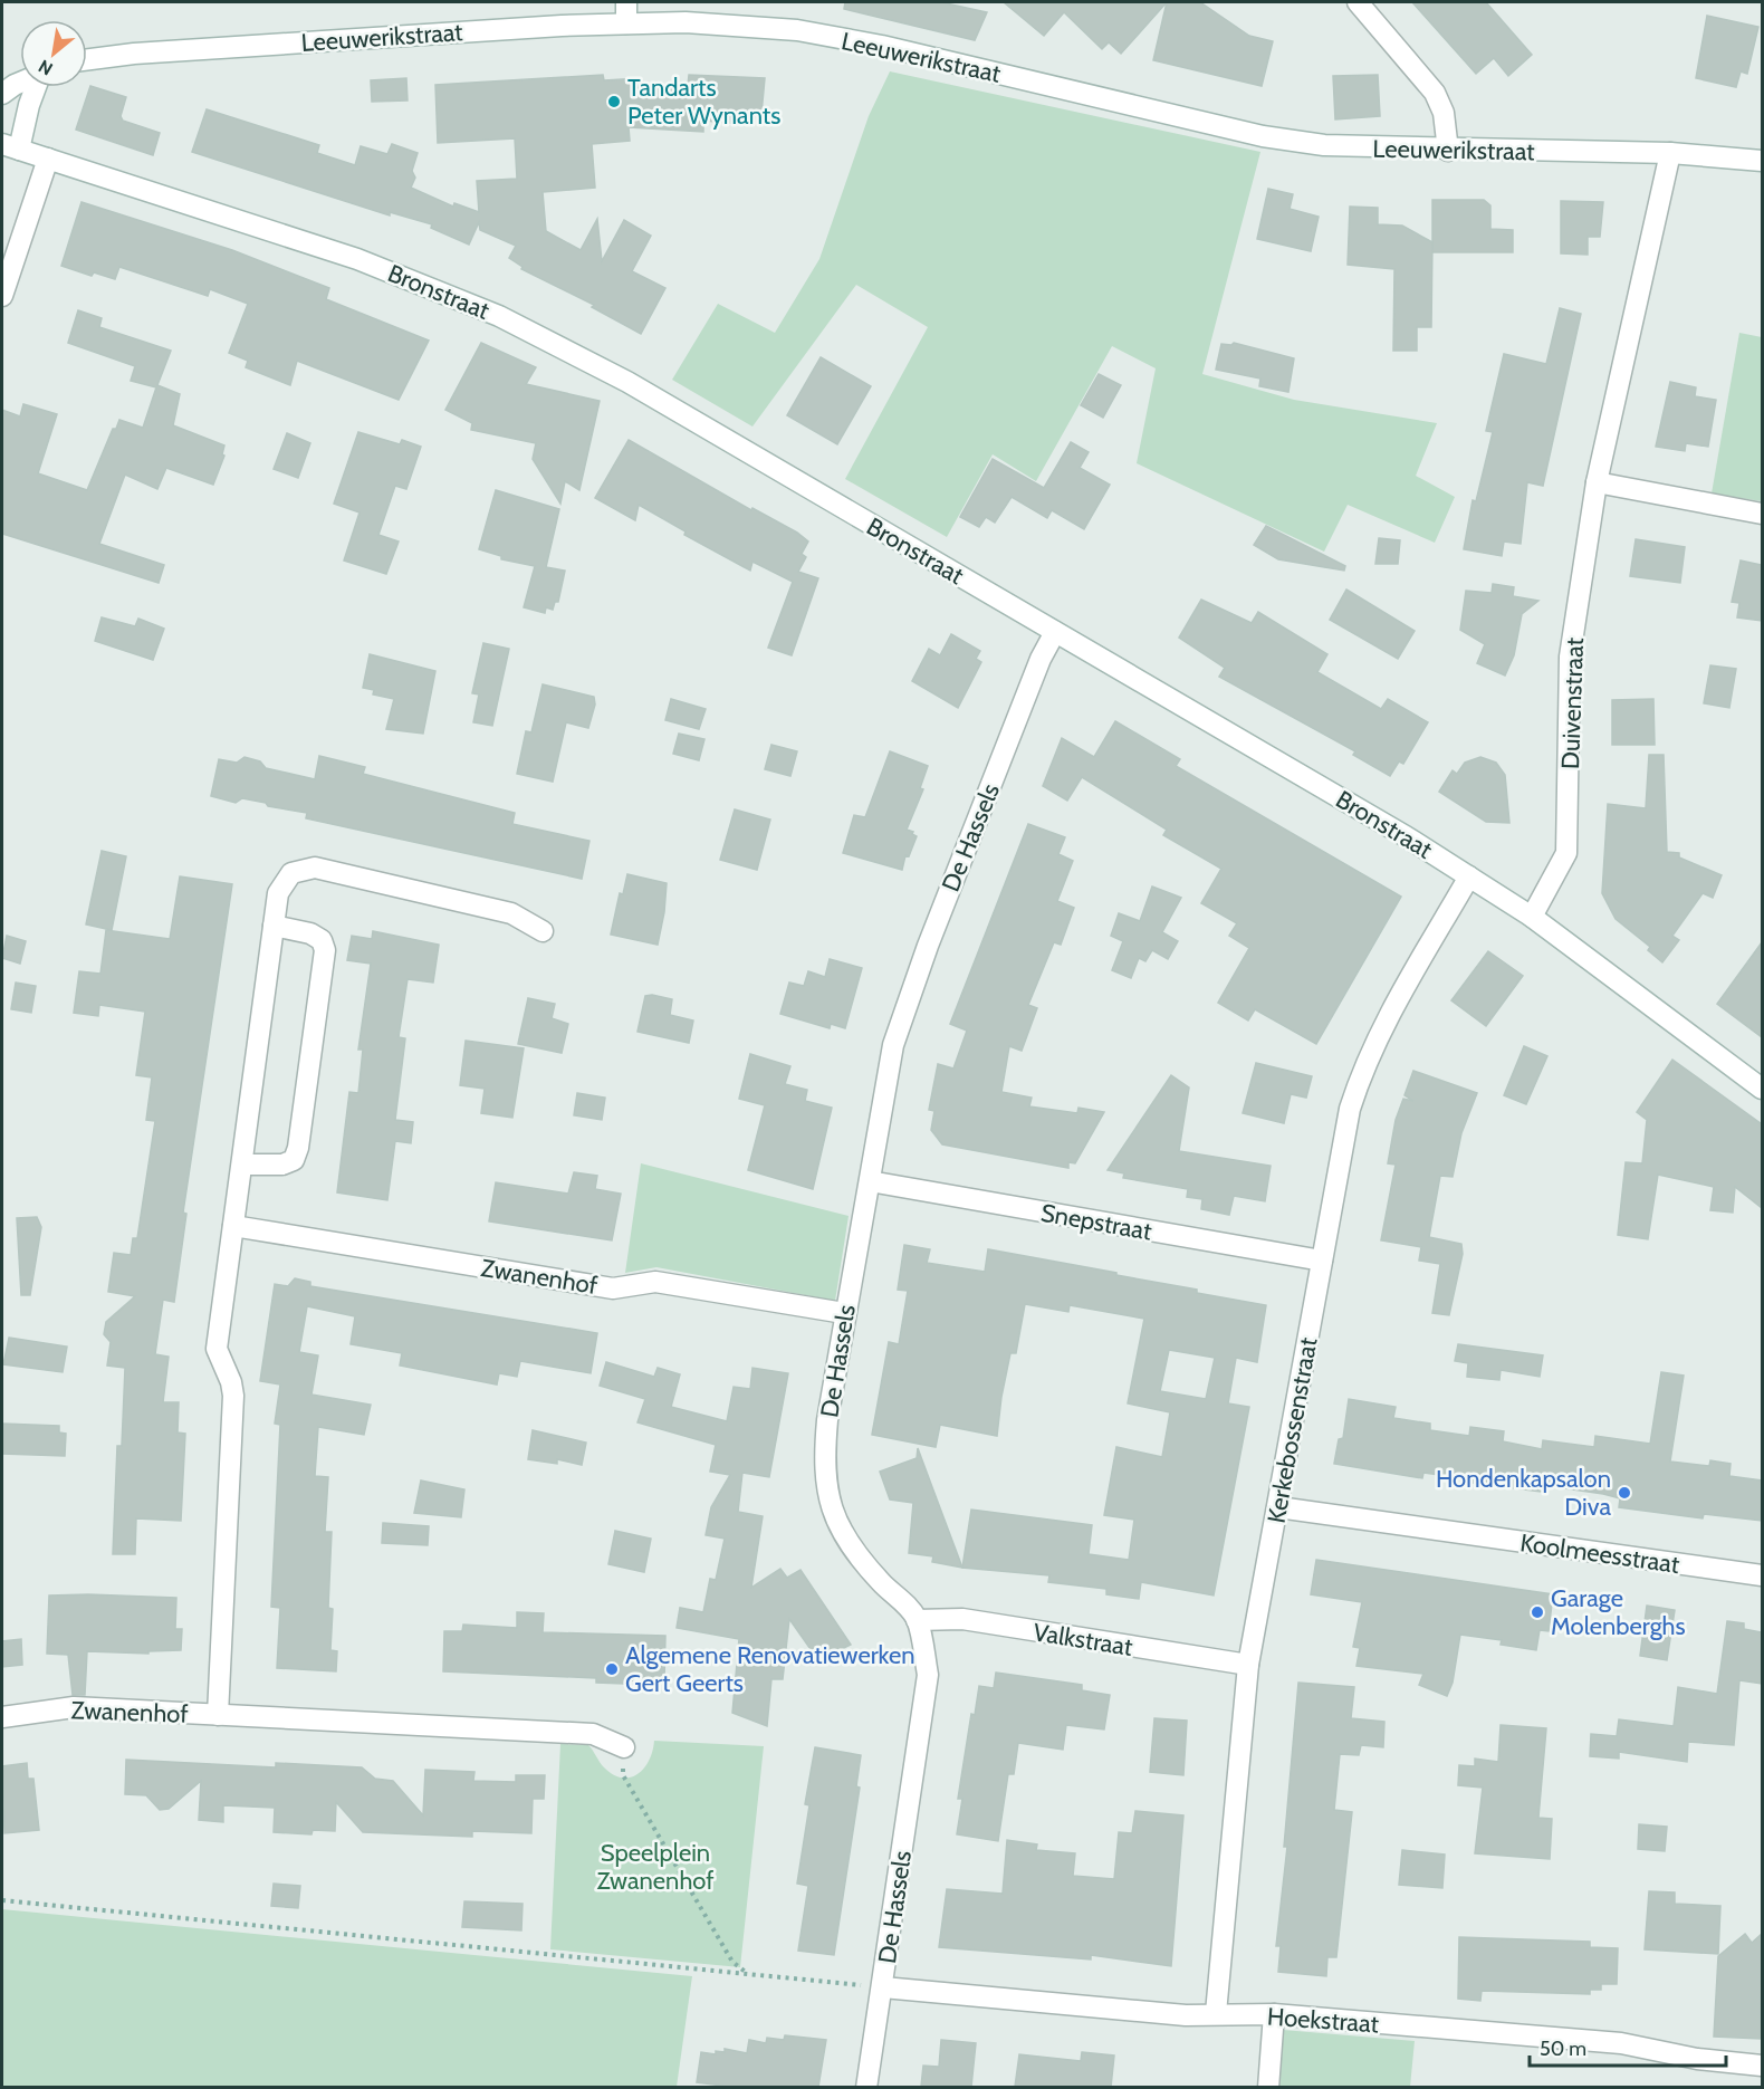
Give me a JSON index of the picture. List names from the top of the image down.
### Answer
{
  "streets": {
    "street": [
      "Leeuwerikstraat",
      "Bronstraat",
      "Duivenstraat",
      "De Hassels",
      "Snepstraat",
      "Zwanenhof",
      "Kerkebossenstraat",
      "Koolmeesstraat",
      "Valkstraat",
      "Hoekstraat"
    ]
  },
  "crossings": [
    ["Leeuwerikstraat", "Duivenstraat"],
    ["Bronstraat", "Duivenstraat"],
    ["Bronstraat", "De Hassels"],
    ["Bronstraat", "Kerkebossenstraat"],
    ["De Hassels", "Snepstraat"],
    ["De Hassels", "Zwanenhof"],
    ["De Hassels", "Valkstraat"],
    ["De Hassels", "Hoekstraat"],
    ["Snepstraat", "Kerkebossenstraat"],
    ["Kerkebossenstraat", "Koolmeesstraat"],
    ["Kerkebossenstraat", "Valkstraat"],
    ["Kerkebossenstraat", "Hoekstraat"]
  ],
  "parks": ["Speelplein Zwanenhof"],
  "places": [
    "Tandarts Peter Wynants",
    "Hondenkapsalon Diva",
    "Garage Molenberghs",
    "Algemene Renovatiewerken Gert Geerts"
  ],
  "scale_bar": "50 m",
  "north": "bottom left"
}
